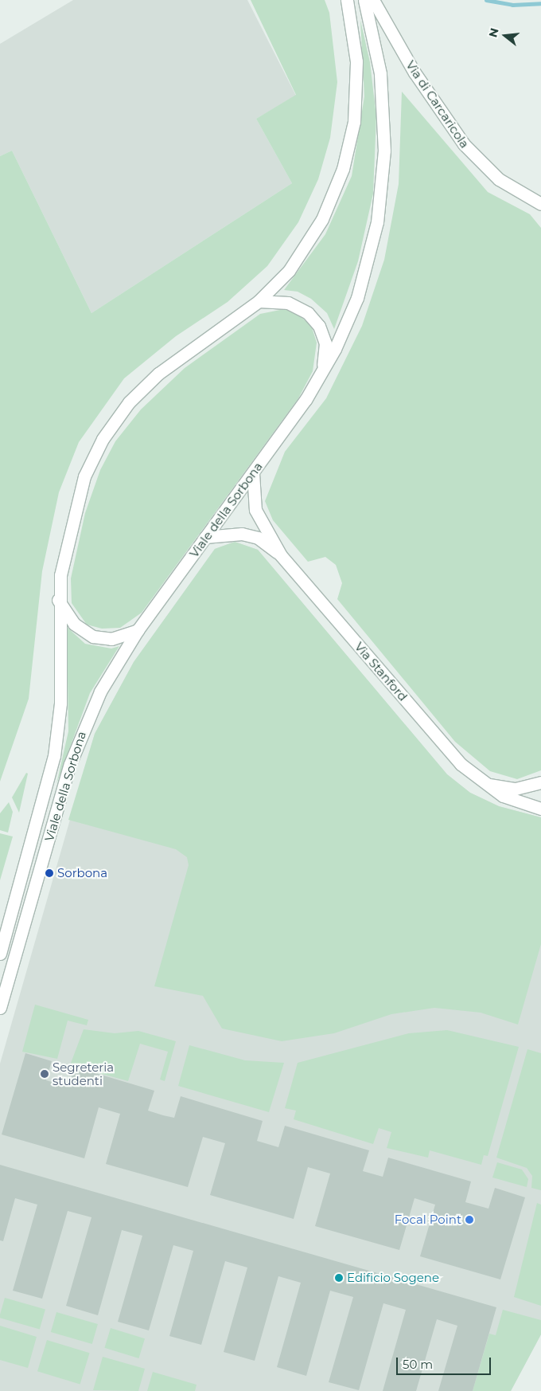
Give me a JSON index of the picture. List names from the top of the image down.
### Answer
{
  "streets": {
    "street": ["Via di Carcaricola", "Viale della Sorbona", "Via Stanford"]
  },
  "crossings": [
    ["Viale della Sorbona", "Via Stanford"]
  ],
  "places": [
    "Sorbona",
    "Segreteria studenti",
    "Focal Point",
    "Edificio Sogene"
  ],
  "scale_bar": "50 m",
  "north": "left"
}
